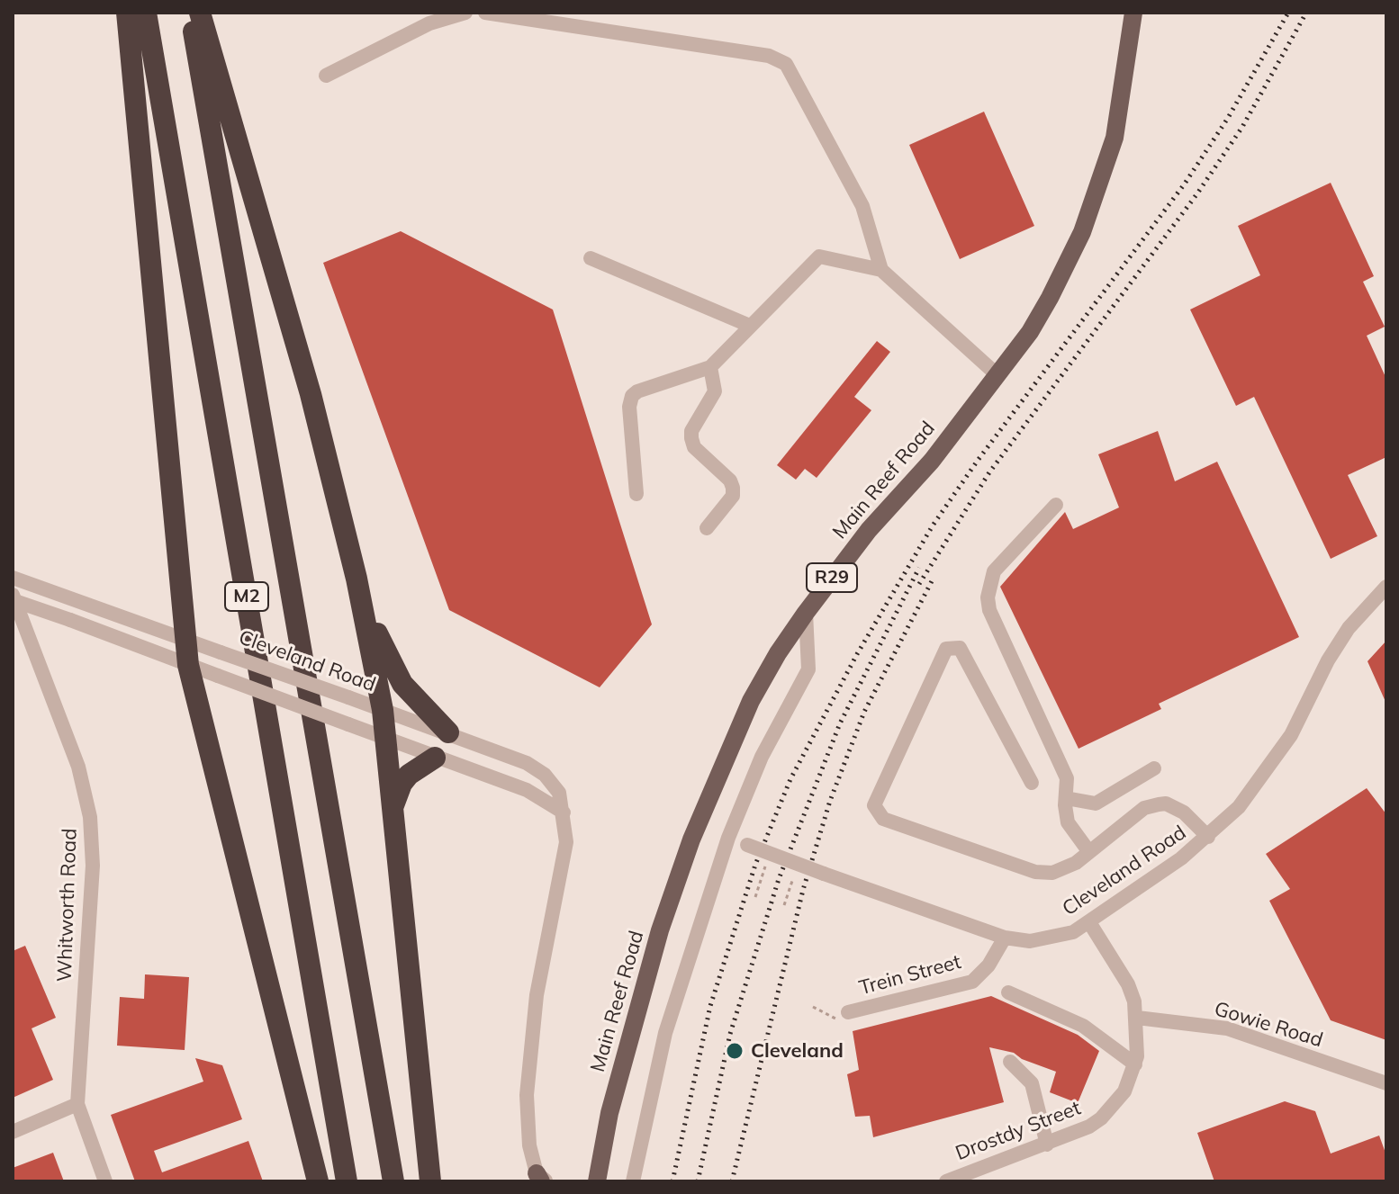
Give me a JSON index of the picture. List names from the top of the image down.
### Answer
{
  "streets": {
    "highway": ["M2"],
    "main road": ["Main Reef Road", "R29"],
    "street": [
      "Cleveland Road",
      "Whitworth Road",
      "Trein Street",
      "Gowie Road",
      "Drostdy Street"
    ]
  },
  "crossings": [
    ["Cleveland Road", "Trein Street"],
    ["Cleveland Road", "Drostdy Street"],
    ["Gowie Road", "Drostdy Street"]
  ],
  "places": ["Cleveland"]
}
